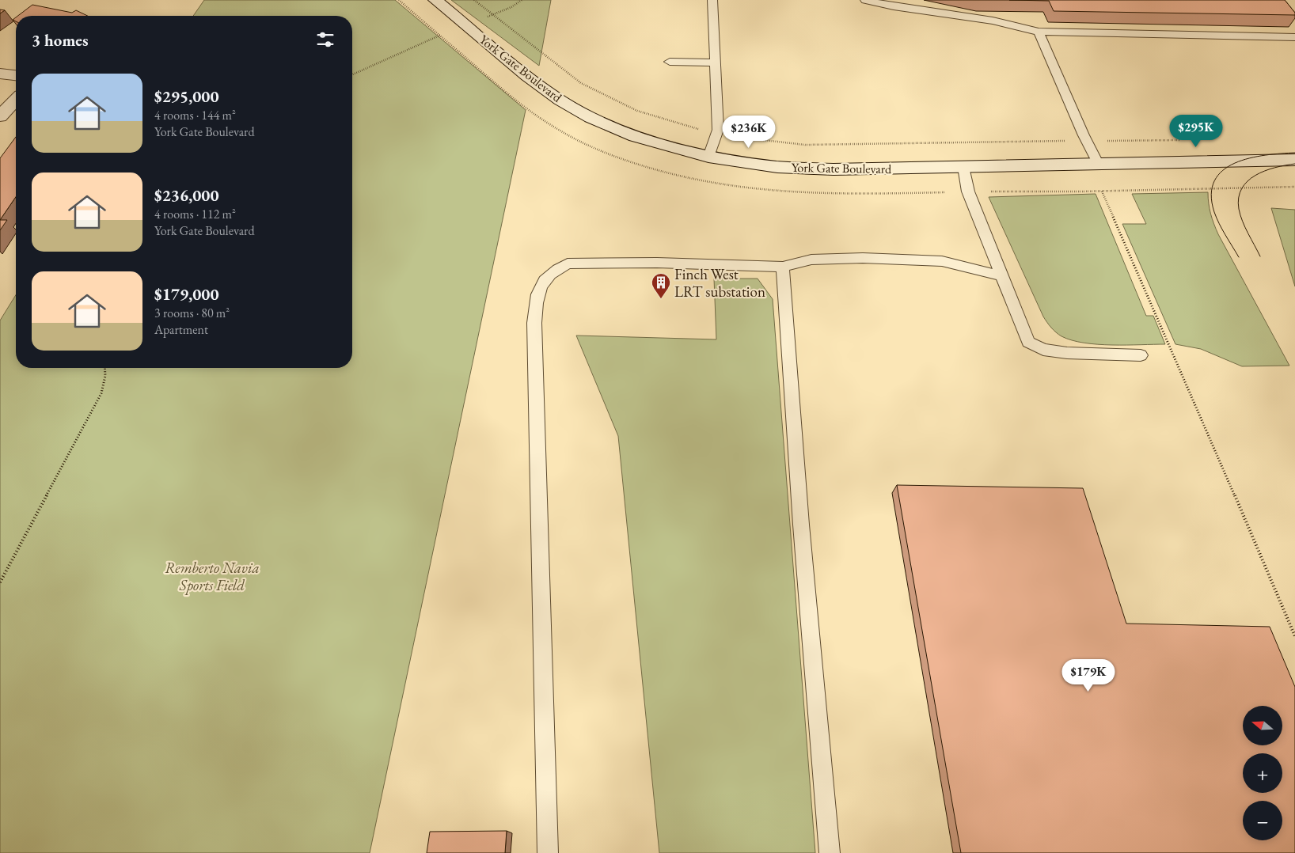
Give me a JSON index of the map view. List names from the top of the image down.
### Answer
{
  "streets": {
    "street": ["York Gate Boulevard"]
  },
  "parks": ["Remberto Navia Sports Field"],
  "places": {
    "building": ["Finch West LRT substation"]
  },
  "north": "left",
  "page": {
    "heading": "3 homes",
    "list": [
      {
        "name": "$295,000",
        "note": "4 rooms · 144 m² · York Gate Boulevard"
      },
      {
        "name": "$236,000",
        "note": "4 rooms · 112 m² · York Gate Boulevard"
      },
      {
        "name": "$179,000",
        "note": "3 rooms · 80 m² · Apartment"
      }
    ],
    "price": ["$295K", "$236K", "$179K"],
    "map_buttons": ["+", "−"]
  }
}
